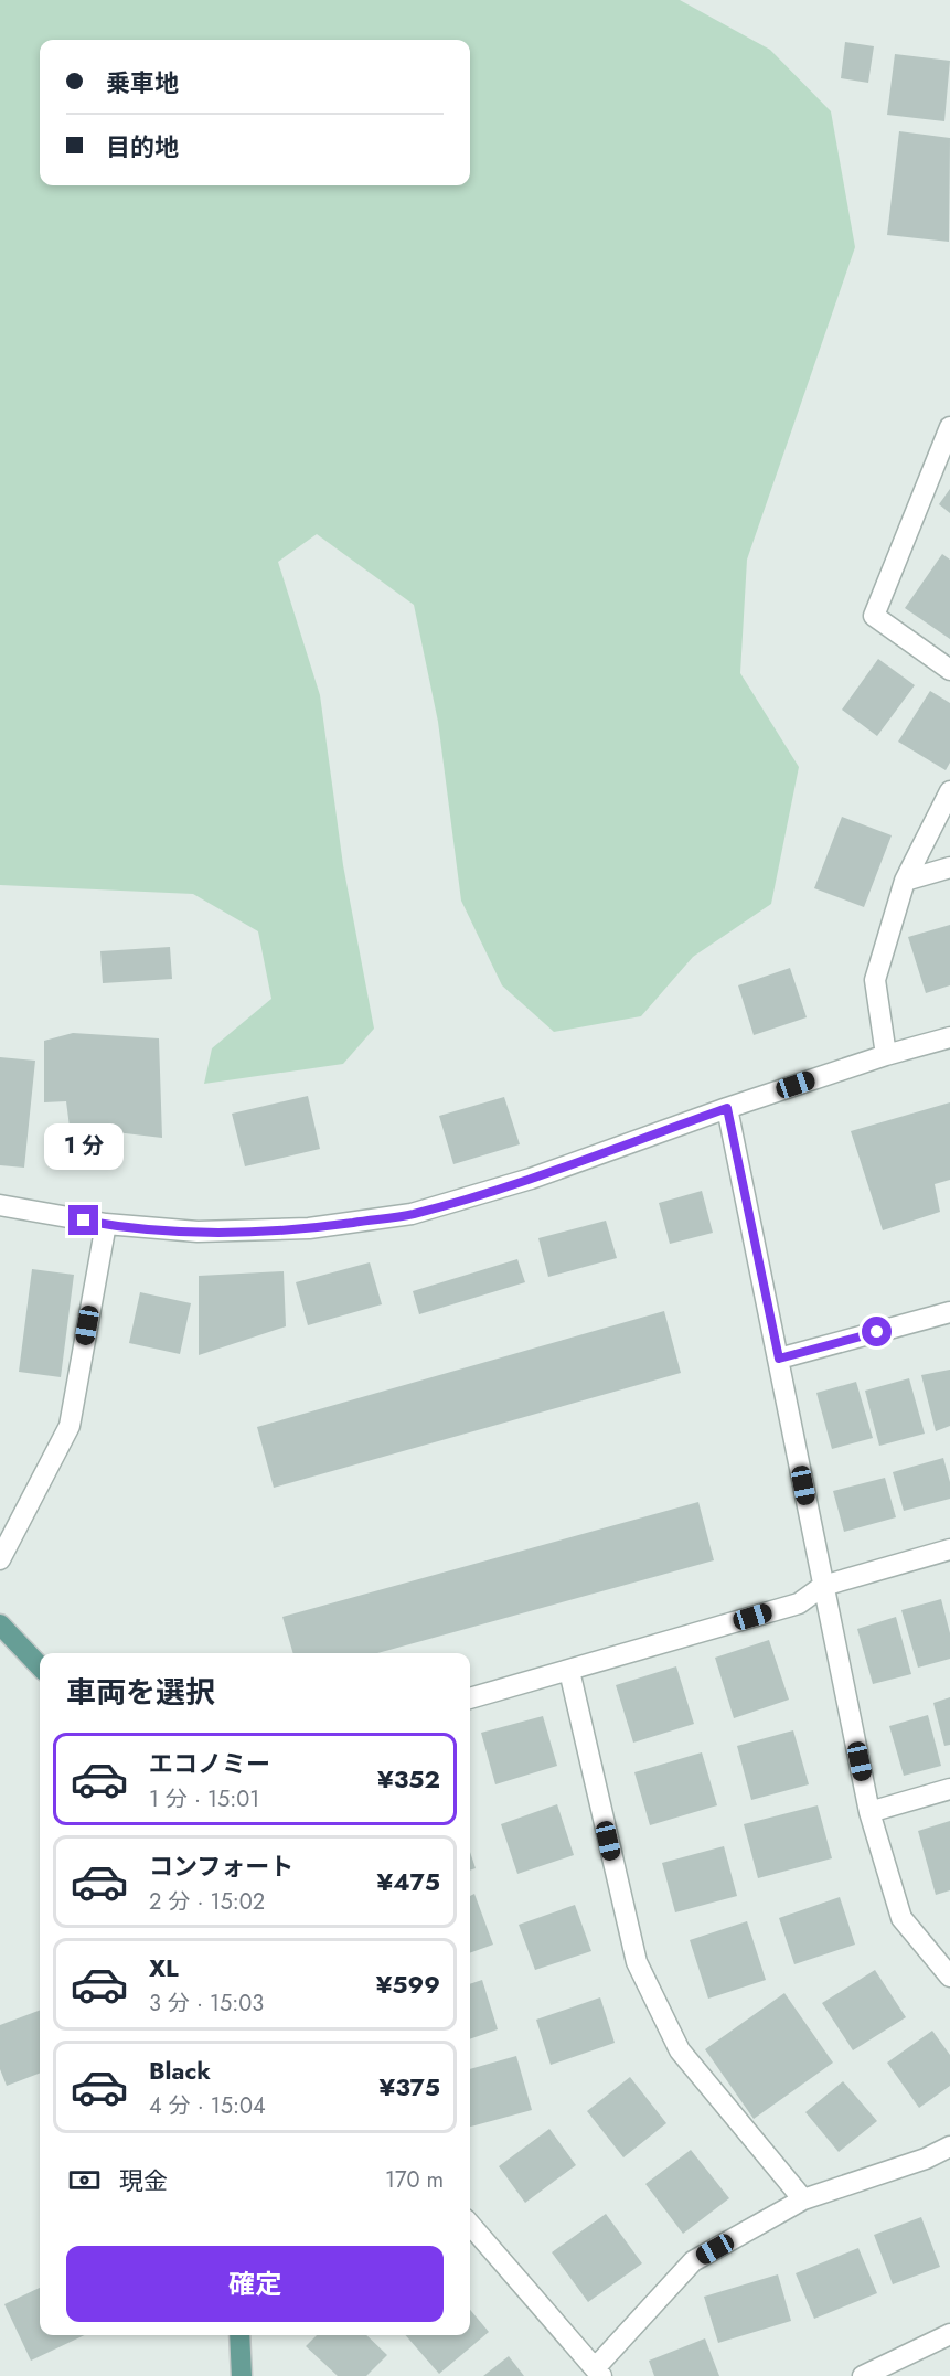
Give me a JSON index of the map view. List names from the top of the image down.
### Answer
{
  "page": {
    "banner": ["乗車地", "目的地"],
    "bubble": "1 分",
    "heading": "車両を選択",
    "list": [
      {
        "name": "エコノミー",
        "note": "1 分 · 15:01",
        "value": "¥352"
      },
      {
        "name": "コンフォート",
        "note": "2 分 · 15:02",
        "value": "¥475"
      },
      {
        "name": "XL",
        "note": "3 分 · 15:03",
        "value": "¥599"
      },
      {
        "name": "Black",
        "note": "4 分 · 15:04",
        "value": "¥375"
      }
    ],
    "pay": ["現金", "170 m"],
    "buttons": "確定"
  }
}
